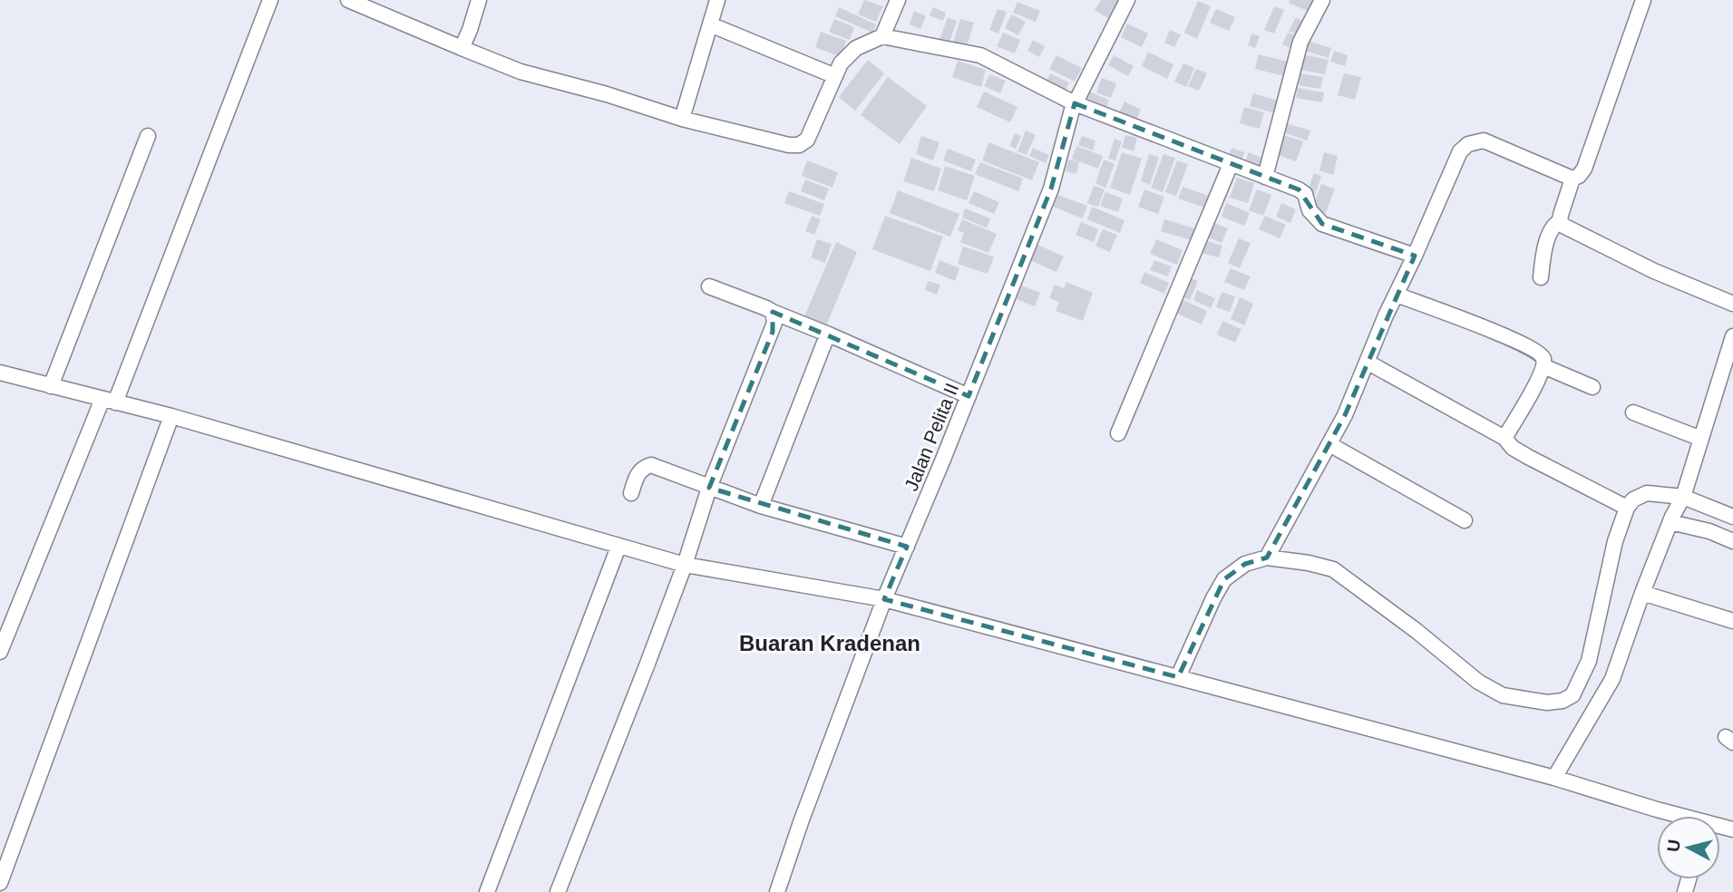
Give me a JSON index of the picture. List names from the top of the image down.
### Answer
{
  "streets": {
    "street": ["Jalan Pelita II"]
  },
  "districts": ["Buaran Kradenan"],
  "north": "left"
}
